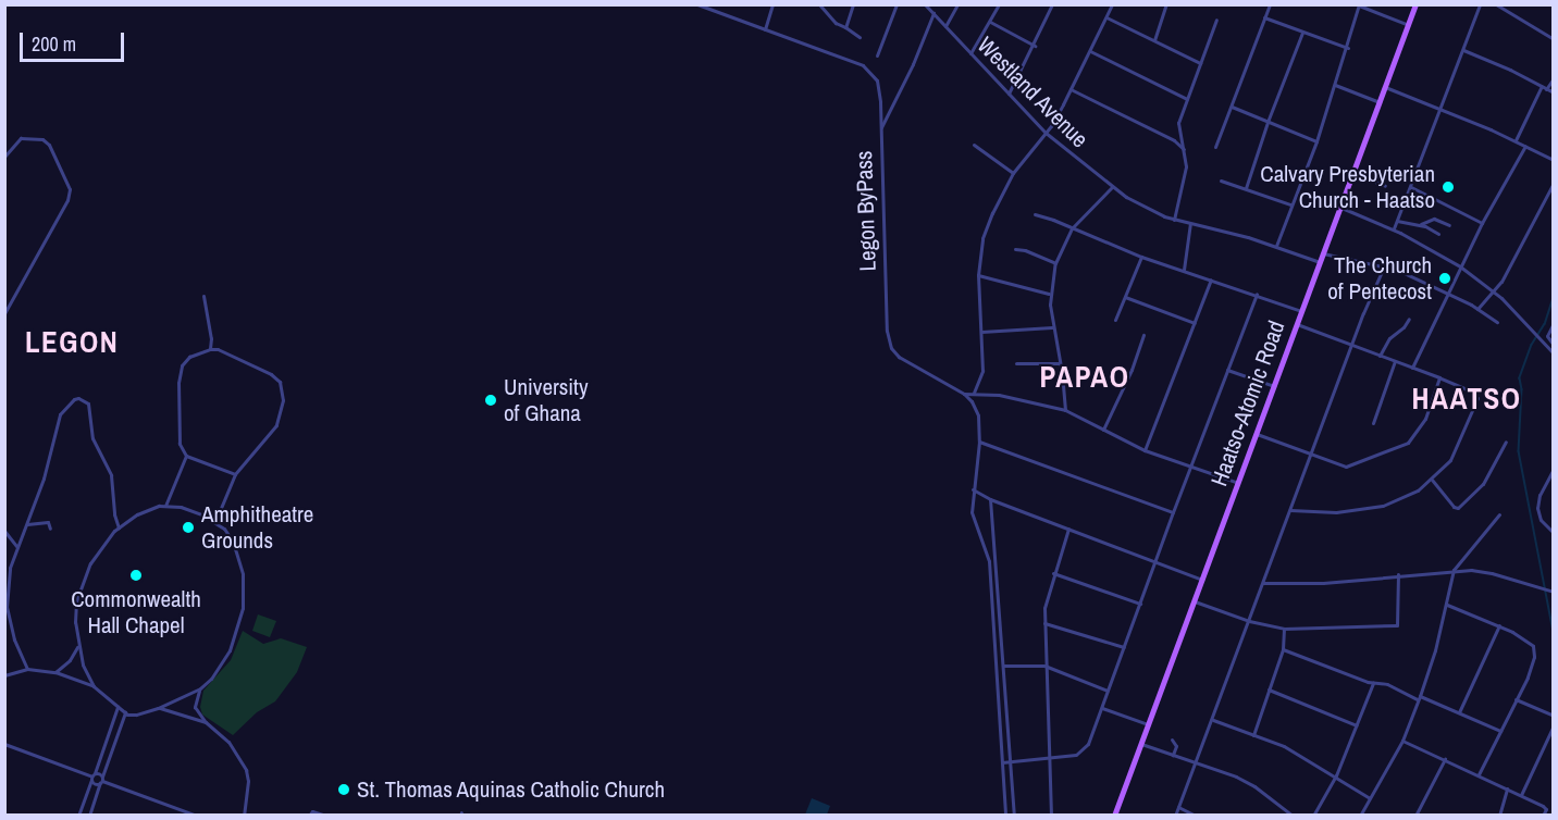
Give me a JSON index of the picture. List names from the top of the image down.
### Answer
{
  "streets": {
    "main road": ["Haatso-Atomic Road"],
    "street": ["Westland Avenue", "Legon ByPass"]
  },
  "crossings": [
    ["Westland Avenue", "Haatso-Atomic Road"]
  ],
  "districts": ["LEGON", "PAPAO", "HAATSO"],
  "places": [
    "Calvary Presbyterian Church - Haatso",
    "The Church of Pentecost",
    "University of Ghana",
    "Amphitheatre Grounds",
    "Commonwealth Hall Chapel",
    "St. Thomas Aquinas Catholic Church"
  ],
  "scale_bar": "200 m"
}
